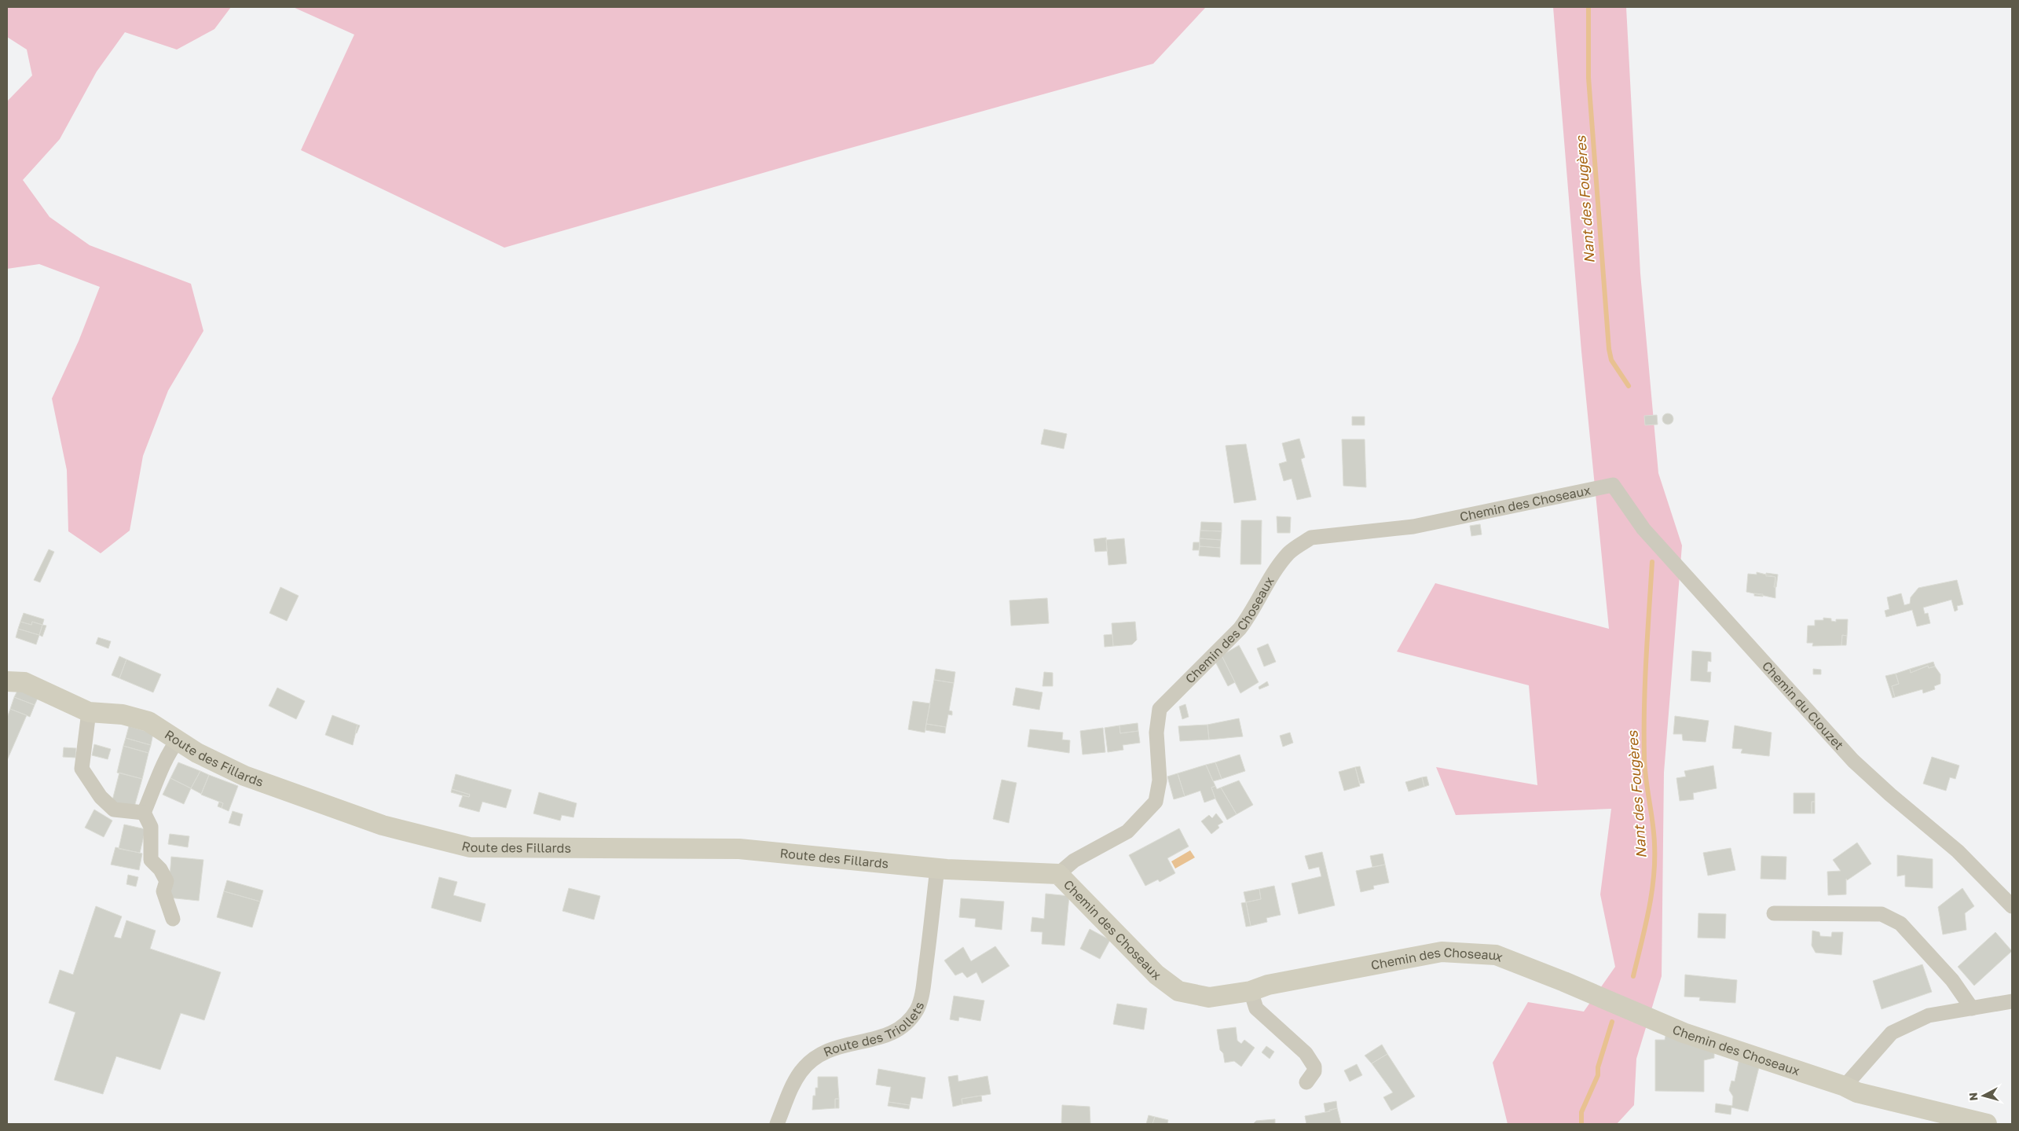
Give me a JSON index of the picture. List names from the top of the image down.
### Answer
{
  "streets": {
    "street": [
      "Chemin des Choseaux",
      "Chemin du Clouzet",
      "Route des Fillards",
      "Route des Triollets"
    ]
  },
  "crossings": [
    ["Chemin des Choseaux", "Chemin du Clouzet"],
    ["Chemin des Choseaux", "Route des Fillards"],
    ["Route des Fillards", "Route des Triollets"]
  ],
  "water": ["Nant des Fougères"],
  "north": "left"
}
